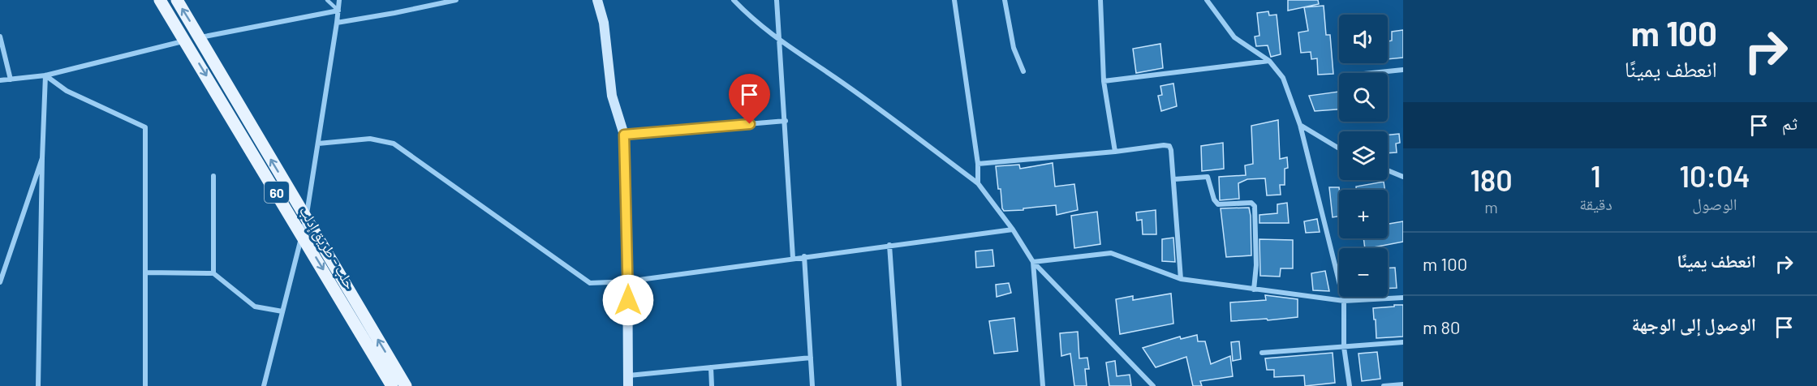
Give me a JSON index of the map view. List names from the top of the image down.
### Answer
{
  "streets": {
    "main road": ["60", "حلب - طريق إدلب"]
  },
  "page": {
    "turn": ["100 m", "انعطف يمينًا"],
    "map_buttons": ["+", "−"],
    "then": "ثم",
    "eta": [
      "10:04",
      "الوصول",
      "1",
      "دقيقة",
      "180",
      "m"
    ],
    "list": [
      {
        "name": "انعطف يمينًا",
        "value": "100 m"
      },
      {
        "name": "الوصول إلى الوجهة",
        "value": "80 m"
      }
    ]
  }
}
